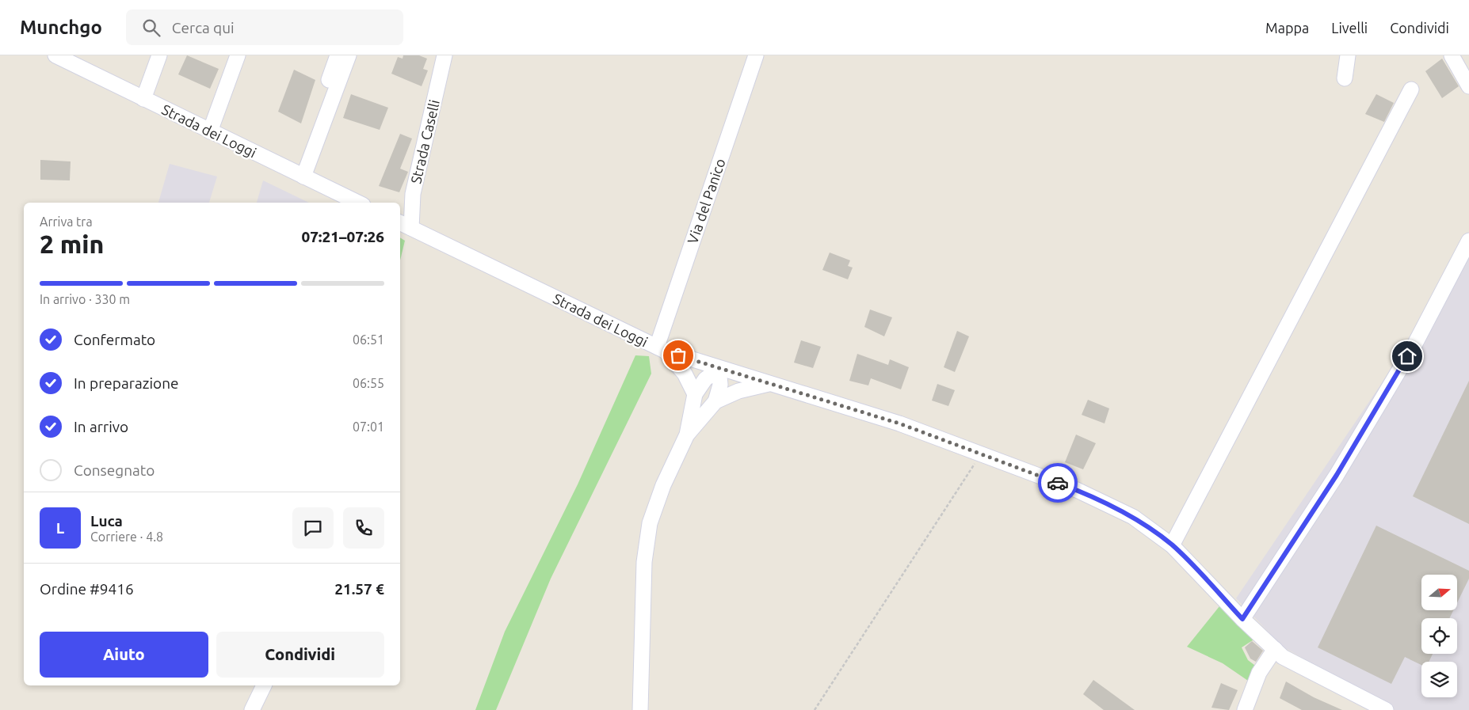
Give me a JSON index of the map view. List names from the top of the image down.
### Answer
{
  "streets": {
    "street": ["Strada dei Loggi", "Strada Caselli", "Via del Panico"]
  },
  "crossings": [
    ["Strada dei Loggi", "Strada Caselli"],
    ["Strada dei Loggi", "Via del Panico"]
  ],
  "north": "right",
  "page": {
    "header": "Munchgo",
    "search": "Cerca qui",
    "nav": ["Mappa", "Livelli", "Condividi"],
    "heading": ["2 min", "Arriva tra", "07:21–07:26"],
    "panel": [
      "Luca",
      "Corriere · 4.8",
      "Ordine #9416",
      "21.57 €"
    ],
    "bar": "In arrivo · 330 m",
    "list": [
      ["Confermato", "06:51"],
      ["In preparazione", "06:55"],
      ["In arrivo", "07:01"],
      "Consegnato"
    ],
    "round": "L",
    "buttons": ["Aiuto", "Condividi"]
  }
}
